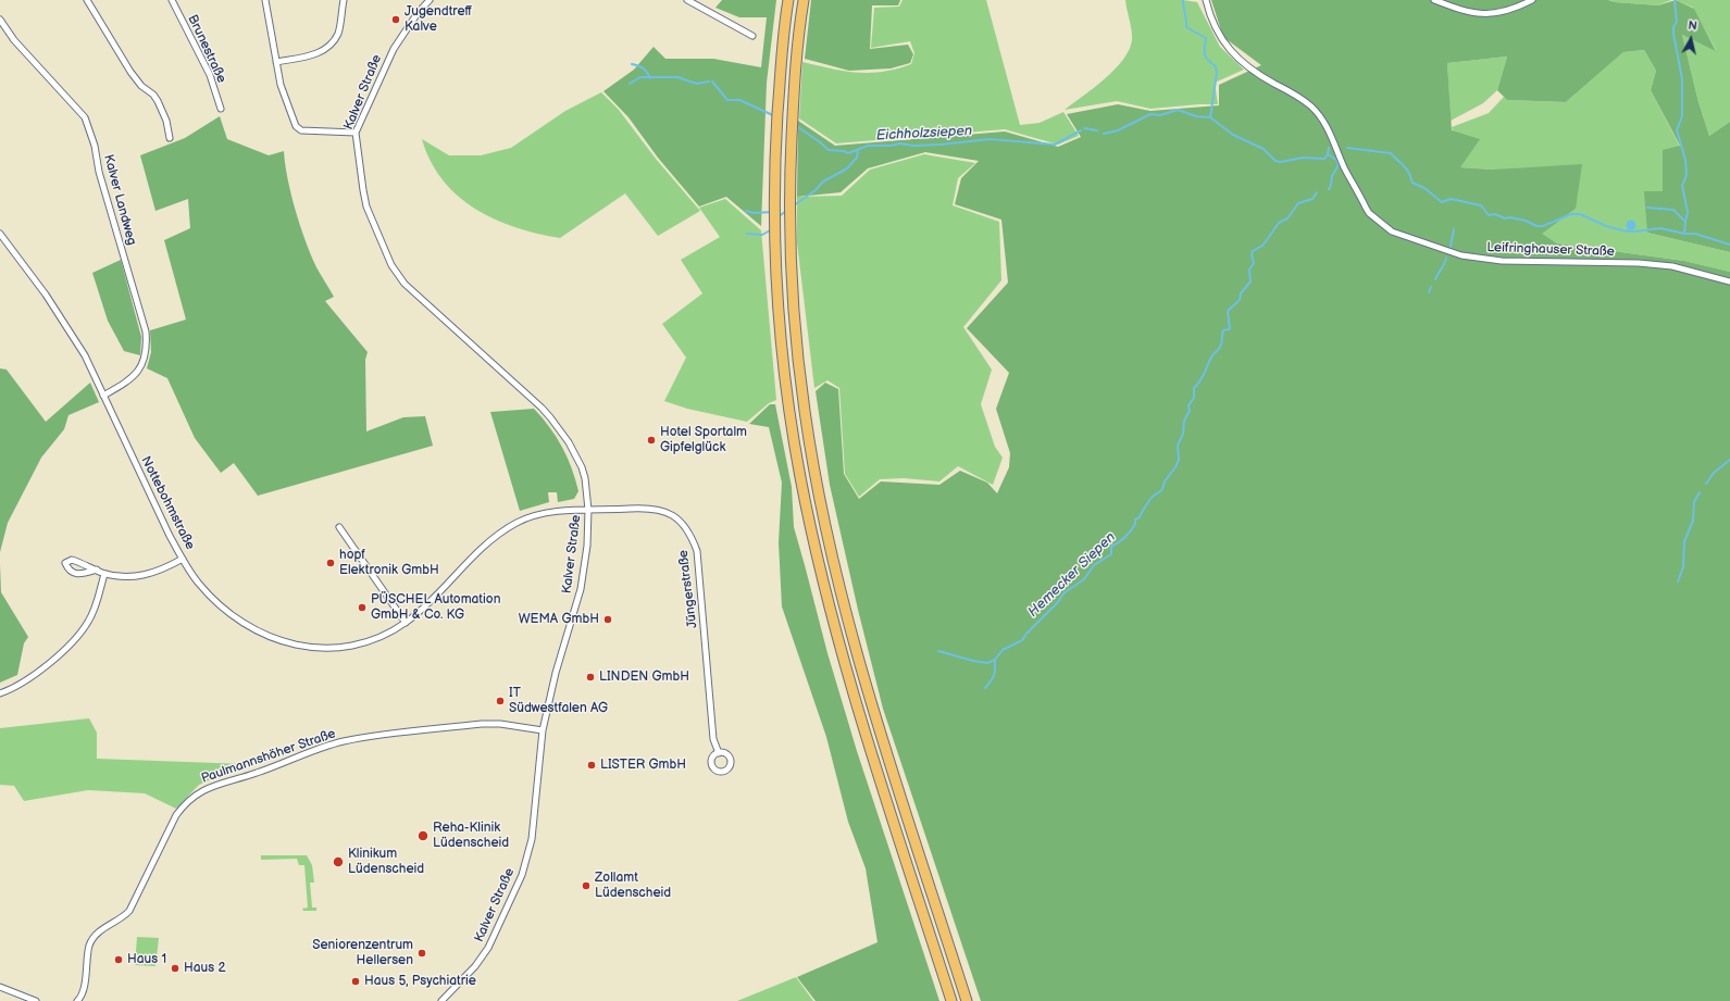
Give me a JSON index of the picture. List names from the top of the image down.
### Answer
{
  "streets": {
    "street": [
      "Brunestraße",
      "Kalver Straße",
      "Kalver Landweg",
      "Leifringhauser Straße",
      "Nottebohmstraße",
      "Jüngerstraße",
      "Paulmannshöher Straße"
    ]
  },
  "crossings": [
    ["Kalver Straße", "Nottebohmstraße"],
    ["Kalver Straße", "Jüngerstraße"],
    ["Kalver Straße", "Paulmannshöher Straße"],
    ["Kalver Landweg", "Nottebohmstraße"],
    ["Nottebohmstraße", "Jüngerstraße"]
  ],
  "water": ["Eichholzsiepen", "Hemecker Siepen"],
  "places": [
    "Jugendtreff Kalve",
    "Hotel Sportalm Gipfelglück",
    "hopf Elektronik GmbH",
    "PÜSCHEL Automation GmbH & Co. KG",
    "WEMA GmbH",
    "LINDEN GmbH",
    "IT Südwestfalen AG",
    "LISTER GmbH",
    "Reha-Klinik Lüdenscheid",
    "Klinikum Lüdenscheid",
    "Zollamt Lüdenscheid",
    "Seniorenzentrum Hellersen",
    "Haus 1",
    "Haus 2",
    "Haus 5, Psychiatrie"
  ],
  "north": "top"
}
